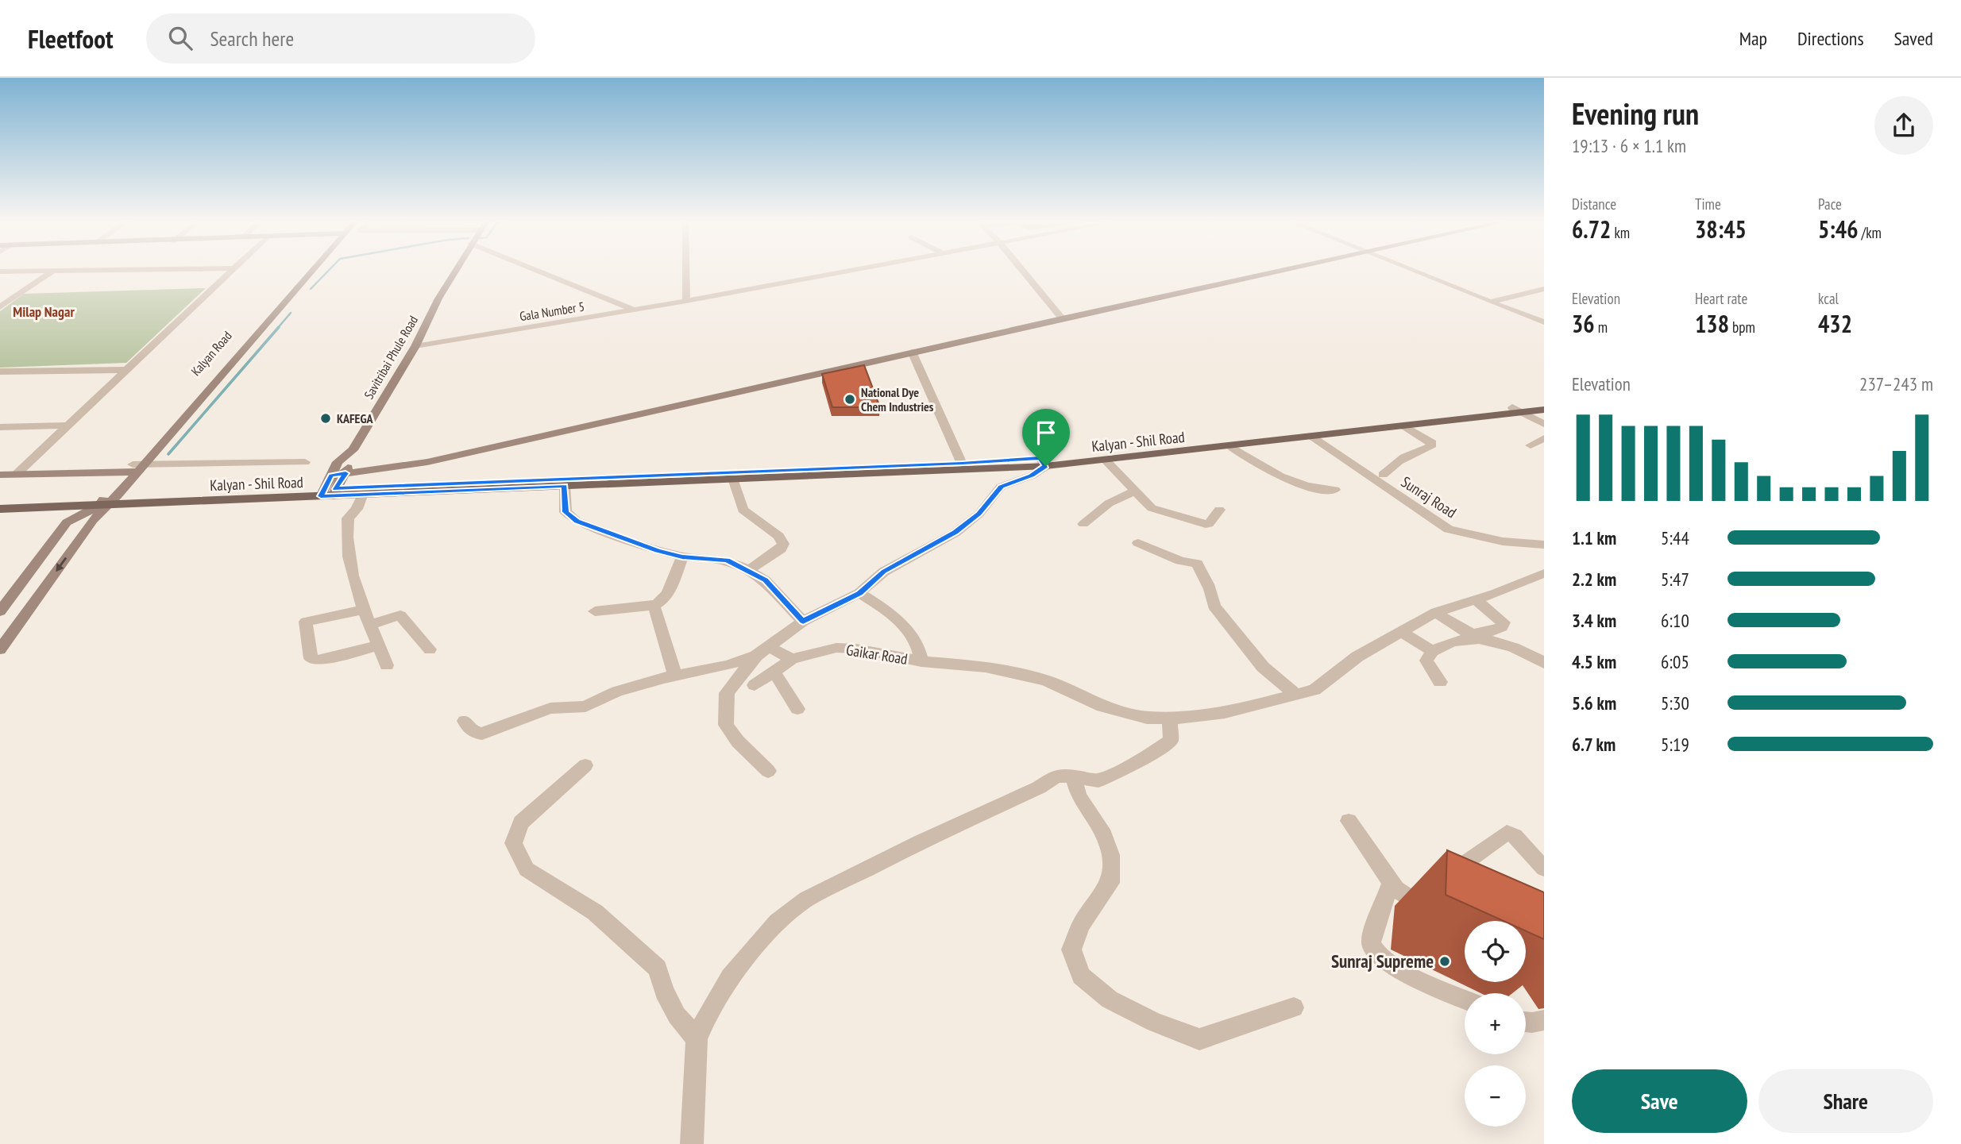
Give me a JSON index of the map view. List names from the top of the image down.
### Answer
{
  "streets": {
    "main road": ["Kalyan - Shil Road"],
    "street": [
      "Gala Number 5",
      "Kalyan Road",
      "Savitribai Phule Road",
      "Sunraj Road",
      "Gaikar Road"
    ]
  },
  "crossings": [
    ["Gala Number 5", "Savitribai Phule Road"],
    ["Kalyan Road", "Kalyan - Shil Road"],
    ["Savitribai Phule Road", "Kalyan - Shil Road"],
    ["Kalyan - Shil Road", "Sunraj Road"]
  ],
  "districts": ["Milap Nagar"],
  "places": ["National Dye Chem Industries", "KAFEGA", "Sunraj Supreme"],
  "page": {
    "header": "Fleetfoot",
    "search": "Search here",
    "nav": ["Map", "Directions", "Saved"],
    "heading": ["Evening run", "19:13 · 6 × 1.1 km"],
    "stats": [
      ["Distance", "6.72 km"],
      ["Time", "38:45"],
      ["Pace", "5:46 /km"],
      ["Elevation", "36 m"],
      ["Heart rate", "138 bpm"],
      ["kcal", "432"]
    ],
    "chart": ["Elevation", "237–243 m"],
    "list": [
      {
        "name": "1.1 km",
        "note": "5:44"
      },
      {
        "name": "2.2 km",
        "note": "5:47"
      },
      {
        "name": "3.4 km",
        "note": "6:10"
      },
      {
        "name": "4.5 km",
        "note": "6:05"
      },
      {
        "name": "5.6 km",
        "note": "5:30"
      },
      {
        "name": "6.7 km",
        "note": "5:19"
      }
    ],
    "map_buttons": ["+", "−"],
    "buttons": ["Save", "Share"]
  }
}
